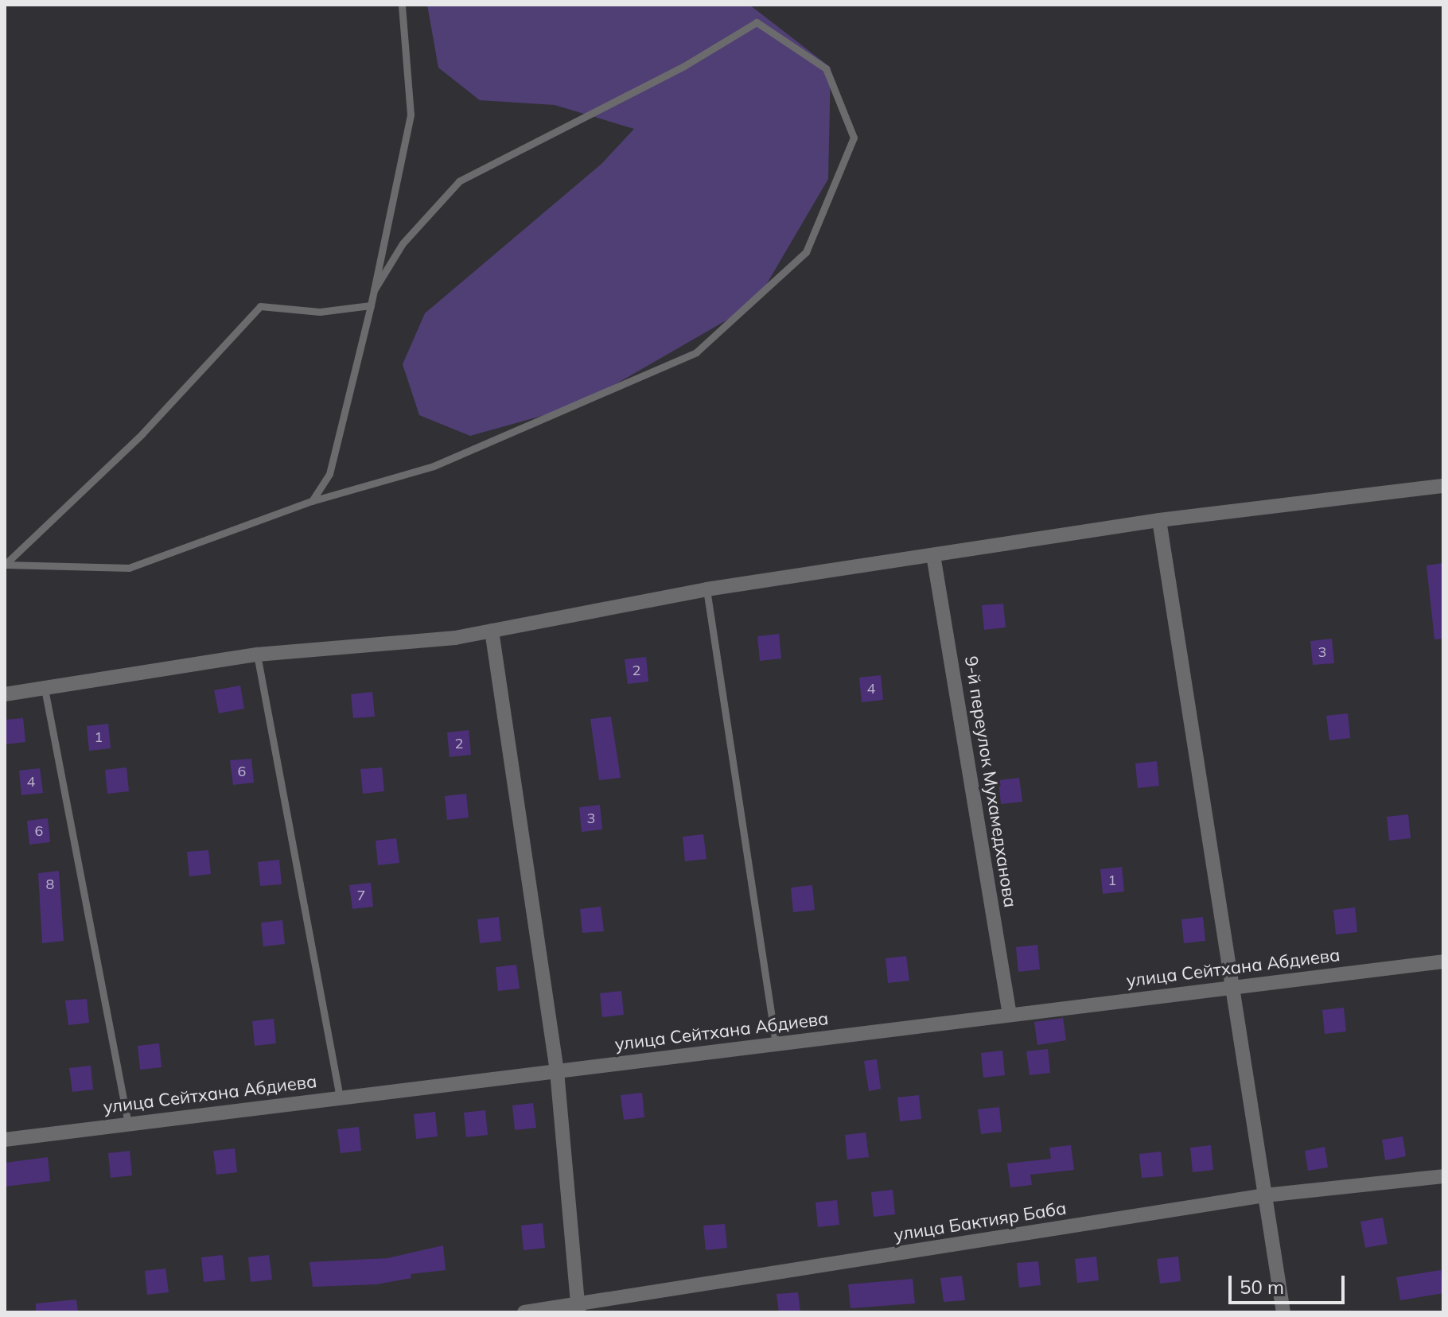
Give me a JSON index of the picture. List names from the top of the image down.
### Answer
{
  "streets": {
    "street": ["9-й переулок Мухамедханова", "улица Сейтхана Абдиева", "улица Бактияр Баба"]
  },
  "crossings": [
    ["9-й переулок Мухамедханова", "улица Сейтхана Абдиева"]
  ],
  "house_numbers": [
    "3",
    "2",
    "4",
    "1",
    "2",
    "6",
    "4",
    "3",
    "6",
    "1",
    "8",
    "7"
  ],
  "scale_bar": "50 m"
}
